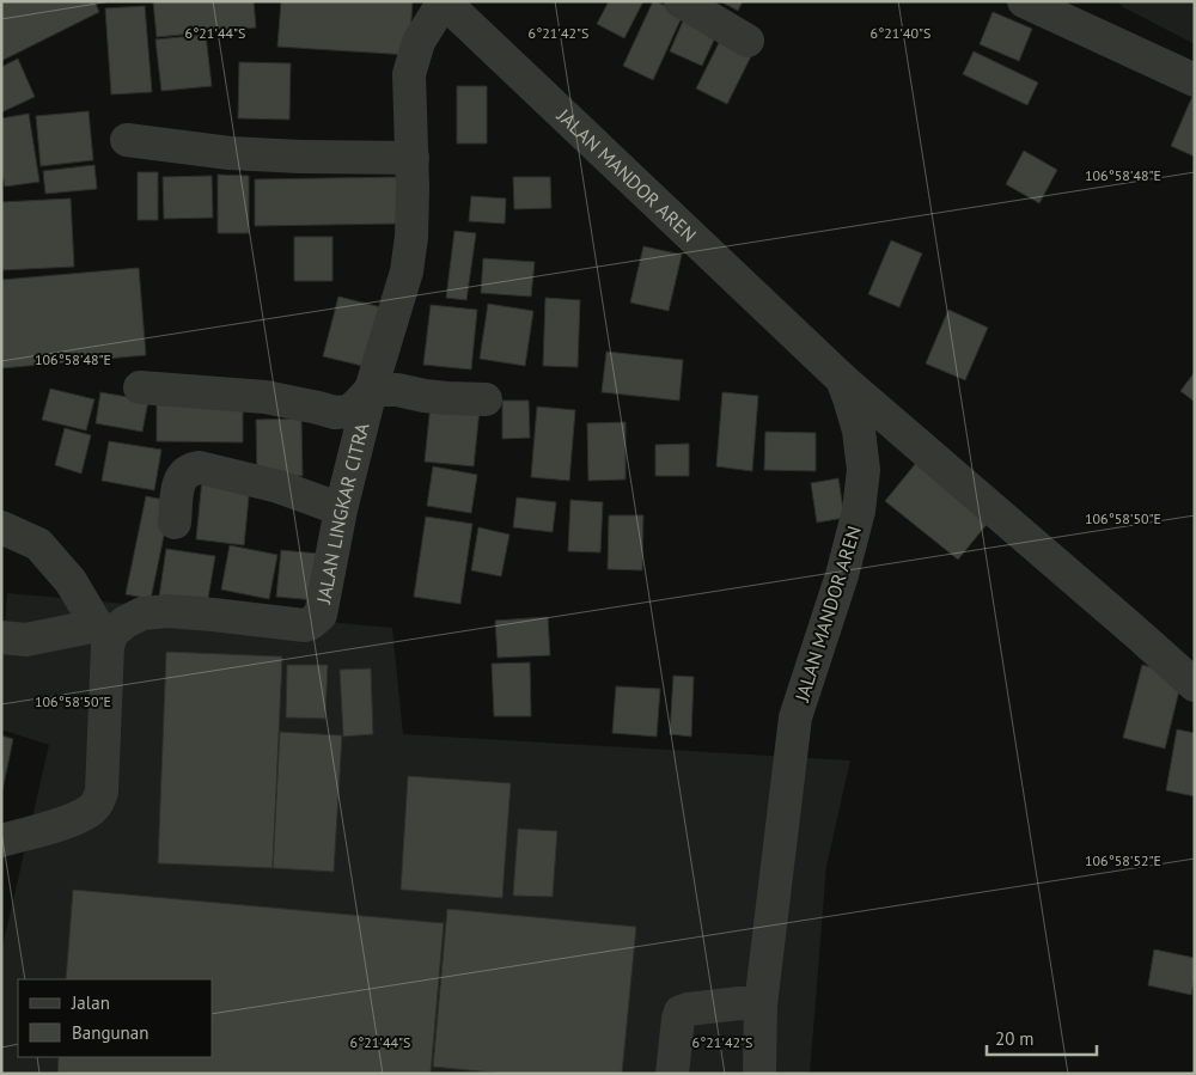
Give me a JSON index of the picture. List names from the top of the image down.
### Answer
{
  "streets": {
    "street": ["JALAN MANDOR AREN", "JALAN LINGKAR CITRA"]
  },
  "crossings": [
    ["JALAN MANDOR AREN", "JALAN LINGKAR CITRA"]
  ],
  "legend": ["Jalan", "Bangunan"],
  "scale_bar": "20 m",
  "coordinates": [
    "6°21'44\"S",
    "6°21'42\"S",
    "6°21'40\"S",
    "106°58'48\"E",
    "106°58'50\"E",
    "106°58'52\"E"
  ]
}
